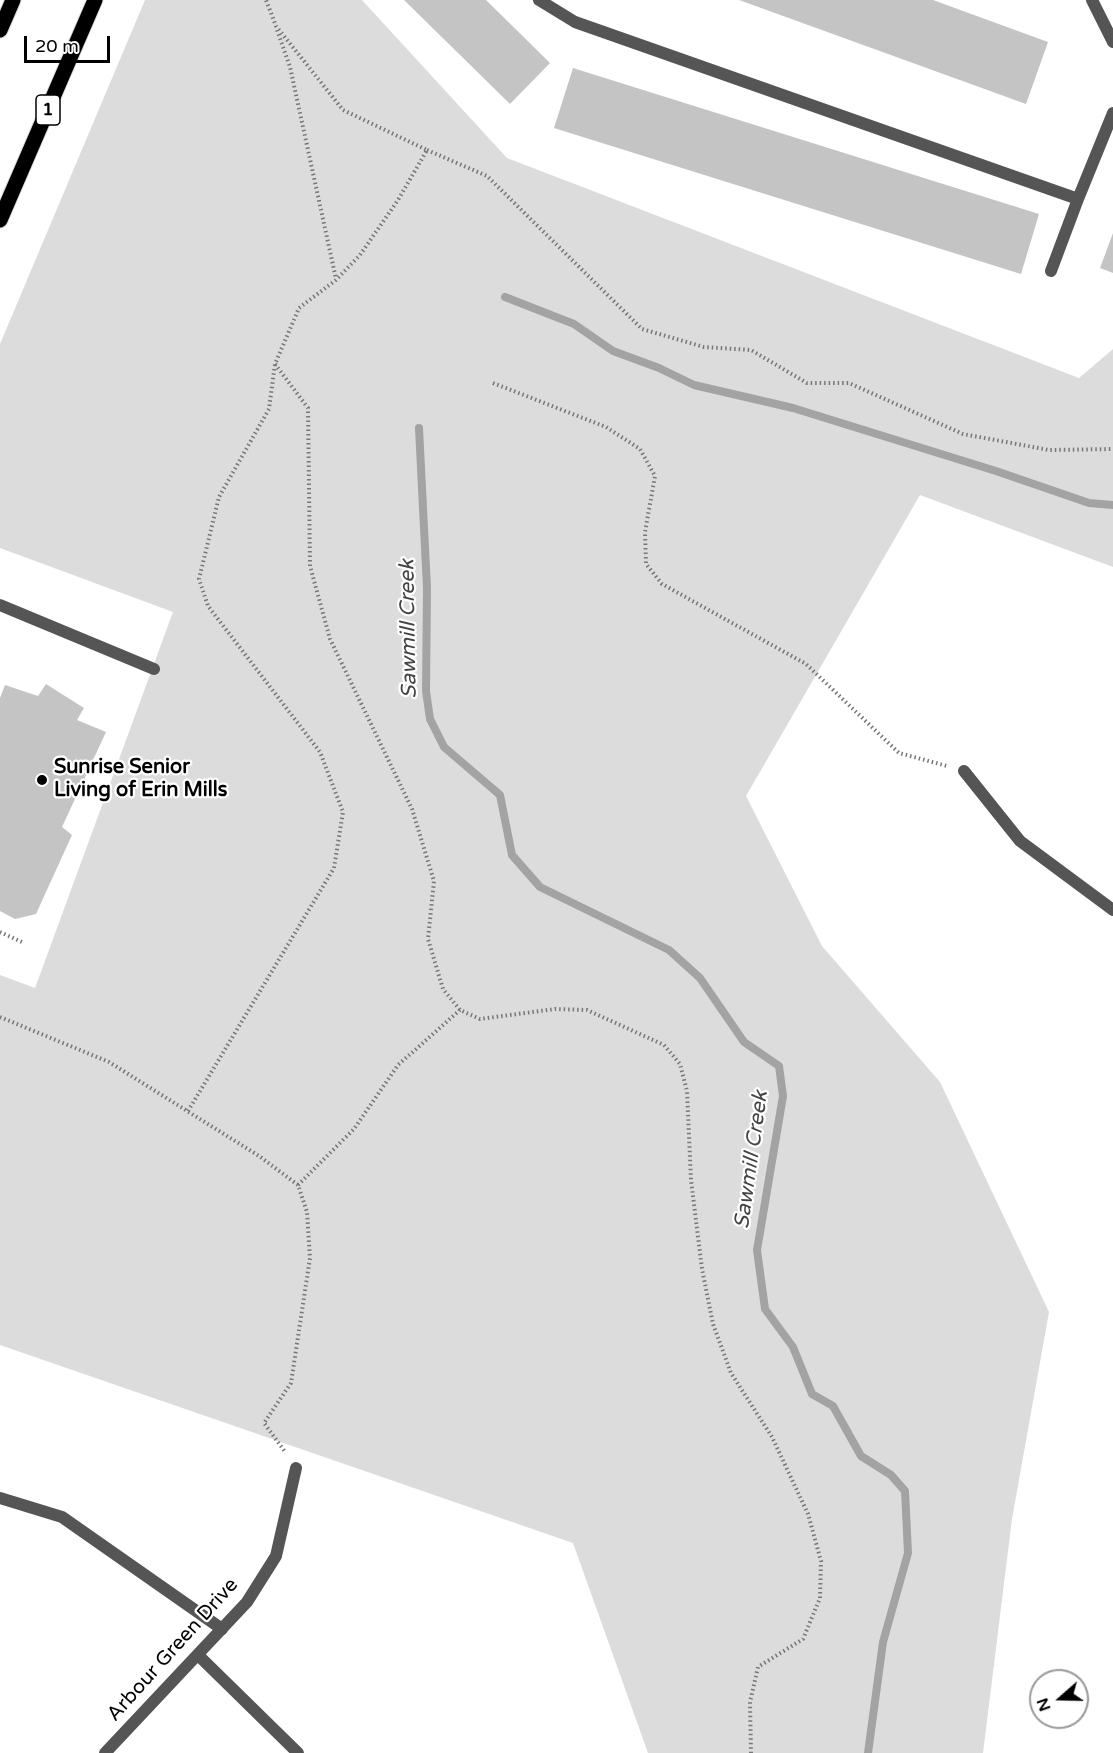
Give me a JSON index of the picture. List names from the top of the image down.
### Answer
{
  "streets": {
    "main road": ["1"],
    "street": ["Arbour Green Drive"]
  },
  "water": ["Sawmill Creek"],
  "places": ["Sunrise Senior Living of Erin Mills"],
  "scale_bar": "20 m",
  "north": "left"
}
